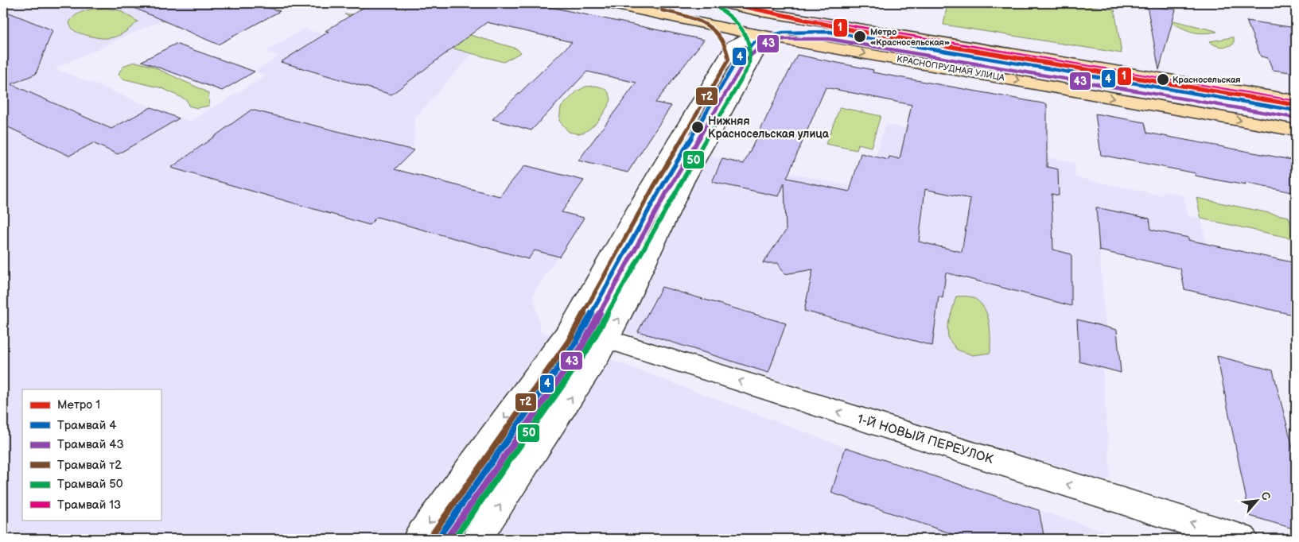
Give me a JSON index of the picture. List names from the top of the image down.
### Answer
{
  "streets": {
    "main road": ["КРАСНОПРУДНАЯ УЛИЦА"],
    "street": ["1-Й НОВЫЙ ПЕРЕУЛОК"]
  },
  "one_way": ["1-Й НОВЫЙ ПЕРЕУЛОК"],
  "places": ["Метро «Красносельская»", "Красносельская", "Нижняя Красносельская улица"],
  "lines": [
    "metro line 1",
    "tram line 50",
    "tram line 13",
    "tram line т2",
    "tram line 4",
    "tram line 43"
  ],
  "legend": [
    "Метро 1",
    "Трамвай 4",
    "Трамвай 43",
    "Трамвай т2",
    "Трамвай 50",
    "Трамвай 13"
  ],
  "north": "top right"
}
